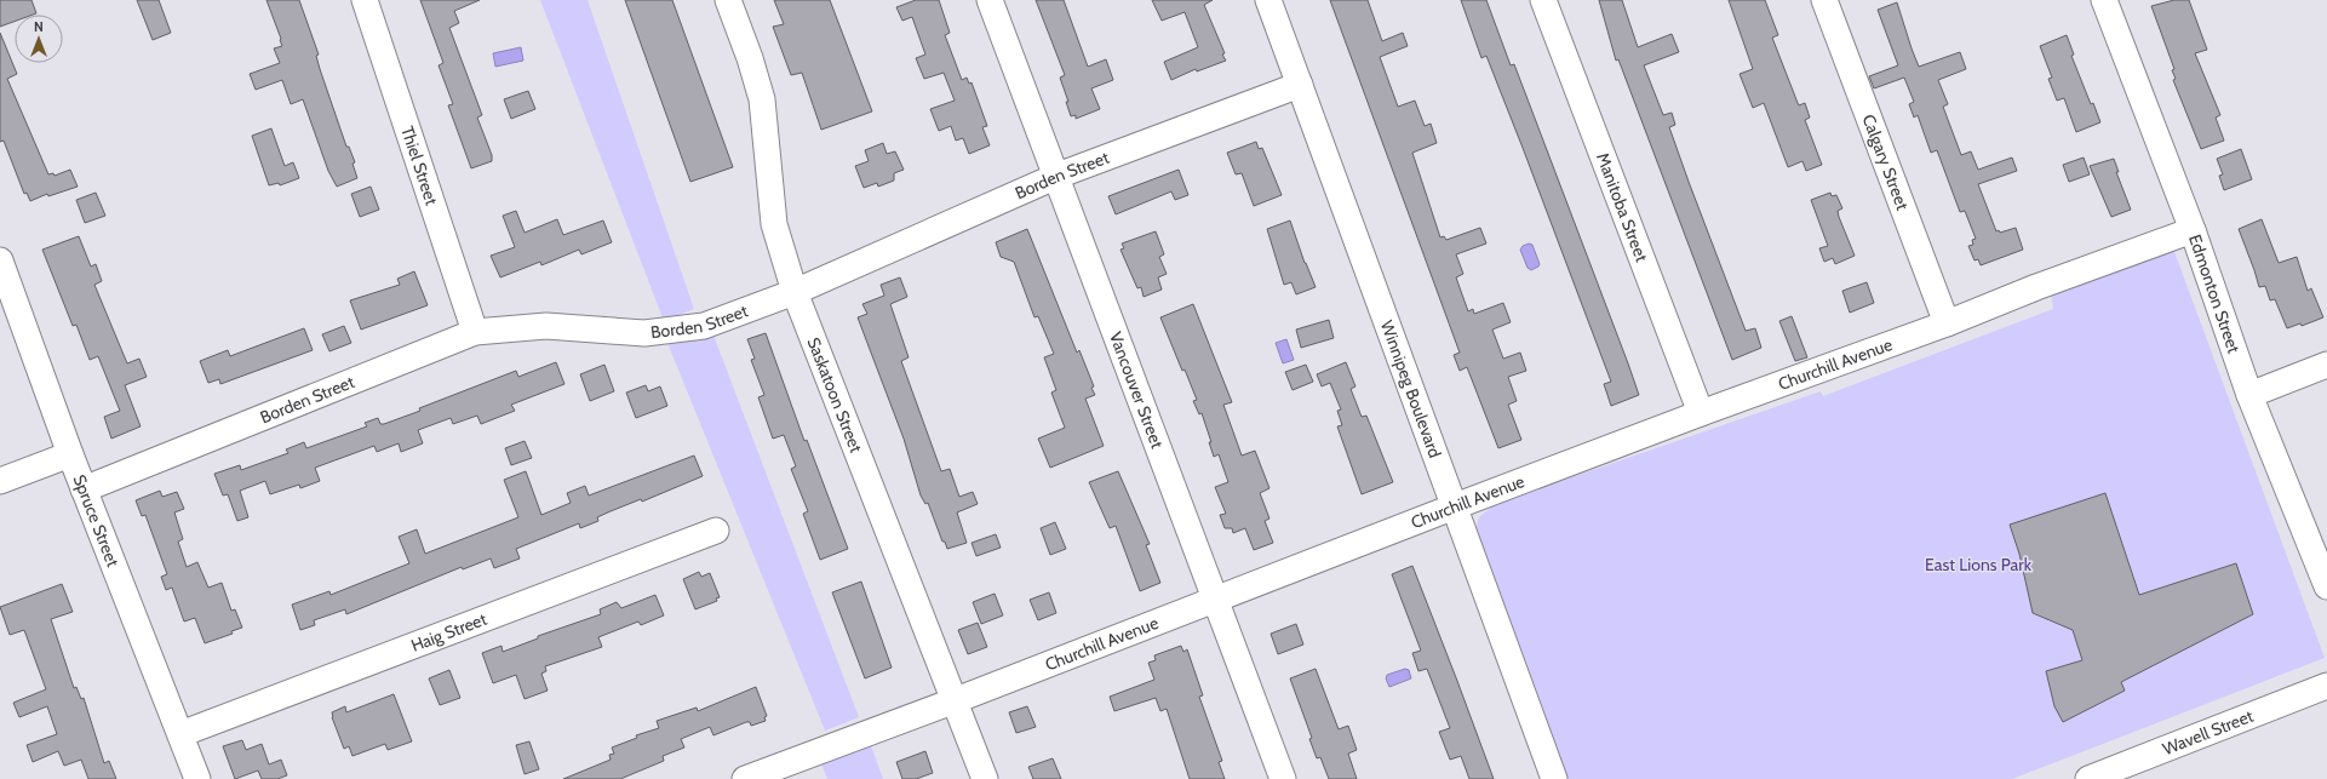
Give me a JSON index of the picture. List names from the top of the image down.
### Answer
{
  "streets": {
    "street": [
      "Calgary Street",
      "Thiel Street",
      "Borden Street",
      "Manitoba Street",
      "Edmonton Street",
      "Churchill Avenue",
      "Vancouver Street",
      "Winnipeg Boulevard",
      "Saskatoon Street",
      "Spruce Street",
      "Haig Street",
      "Wavell Street"
    ]
  },
  "crossings": [
    ["Calgary Street", "Churchill Avenue"],
    ["Thiel Street", "Borden Street"],
    ["Borden Street", "Vancouver Street"],
    ["Borden Street", "Winnipeg Boulevard"],
    ["Borden Street", "Saskatoon Street"],
    ["Borden Street", "Spruce Street"],
    ["Manitoba Street", "Churchill Avenue"],
    ["Edmonton Street", "Churchill Avenue"],
    ["Churchill Avenue", "Vancouver Street"],
    ["Churchill Avenue", "Winnipeg Boulevard"],
    ["Churchill Avenue", "Saskatoon Street"],
    ["Spruce Street", "Haig Street"]
  ],
  "parks": ["East Lions Park"],
  "north": "top"
}
